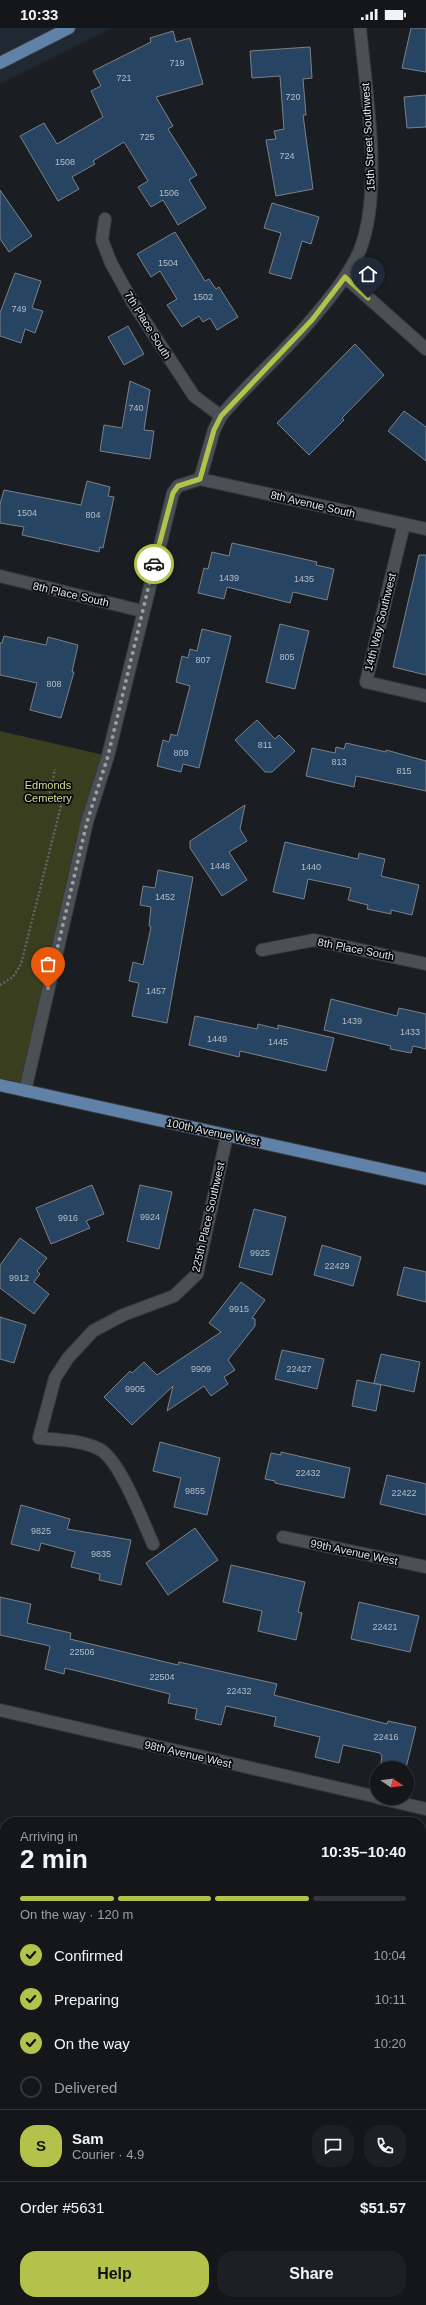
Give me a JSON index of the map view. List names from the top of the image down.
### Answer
{
  "streets": {
    "main road": ["100th Avenue West"],
    "street": [
      "15th Street Southwest",
      "7th Place South",
      "8th Avenue South",
      "8th Place South",
      "14th Way Southwest",
      "225th Place Southwest",
      "99th Avenue West",
      "98th Avenue West"
    ]
  },
  "crossings": [
    ["15th Street Southwest", "7th Place South"],
    ["15th Street Southwest", "8th Avenue South"],
    ["8th Avenue South", "14th Way Southwest"],
    ["100th Avenue West", "225th Place Southwest"]
  ],
  "parks": ["Edmonds Cemetery"],
  "house_numbers": [
    "719",
    "721",
    "720",
    "725",
    "724",
    "1508",
    "1506",
    "1504",
    "1502",
    "749",
    "740",
    "1504",
    "804",
    "1439",
    "1435",
    "805",
    "807",
    "808",
    "811",
    "809",
    "813",
    "815",
    "1448",
    "1440",
    "1452",
    "1457",
    "1439",
    "1433",
    "1449",
    "1445",
    "9924",
    "9916",
    "9925",
    "22429",
    "9912",
    "9915",
    "9909",
    "22427",
    "9905",
    "22432",
    "9855",
    "22422",
    "9825",
    "9835",
    "22421",
    "22506",
    "22504",
    "22432",
    "22416"
  ],
  "north": "right",
  "page": {
    "status": "10:33",
    "heading": ["2 min", "Arriving in", "10:35–10:40"],
    "panel": [
      "Sam",
      "Courier · 4.9",
      "Order #5631",
      "$51.57"
    ],
    "bar": "On the way · 120 m",
    "list": [
      ["Confirmed", "10:04"],
      ["Preparing", "10:11"],
      ["On the way", "10:20"],
      "Delivered"
    ],
    "round": "S",
    "buttons": ["Help", "Share"]
  }
}
